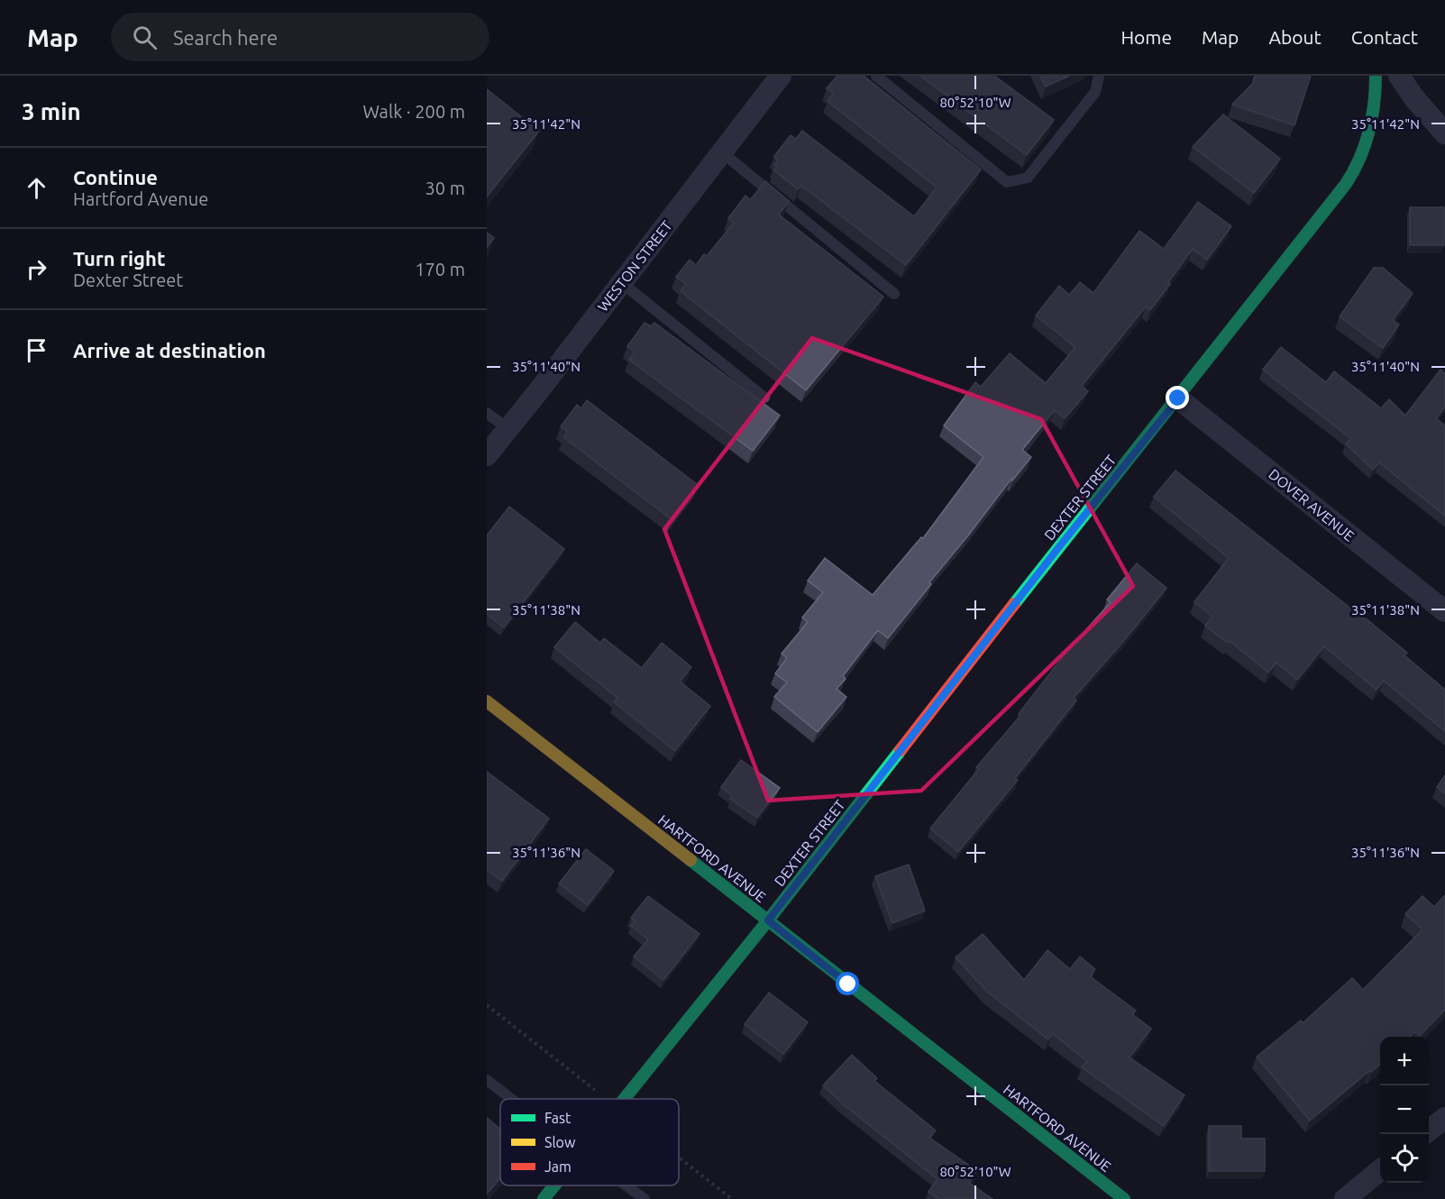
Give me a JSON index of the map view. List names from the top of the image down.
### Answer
{
  "streets": {
    "street": [
      "WESTON STREET",
      "DEXTER STREET",
      "DOVER AVENUE",
      "HARTFORD AVENUE"
    ]
  },
  "crossings": [
    ["DEXTER STREET", "DOVER AVENUE"],
    ["DEXTER STREET", "HARTFORD AVENUE"]
  ],
  "legend": ["Fast", "Slow", "Jam"],
  "page": {
    "header": "Map",
    "search": "Search here",
    "nav": [
      "Home",
      "Map",
      "About",
      "Contact"
    ],
    "heading": ["3 min", "Walk · 200 m"],
    "list": [
      ["Continue", "Hartford Avenue", "30 m"],
      ["Turn right", "Dexter Street", "170 m"],
      "Arrive at destination"
    ],
    "map_buttons": ["+", "−"]
  },
  "coordinates": [
    "80°52'10\"W",
    "35°11'42\"N",
    "35°11'40\"N",
    "35°11'38\"N",
    "35°11'36\"N"
  ]
}
